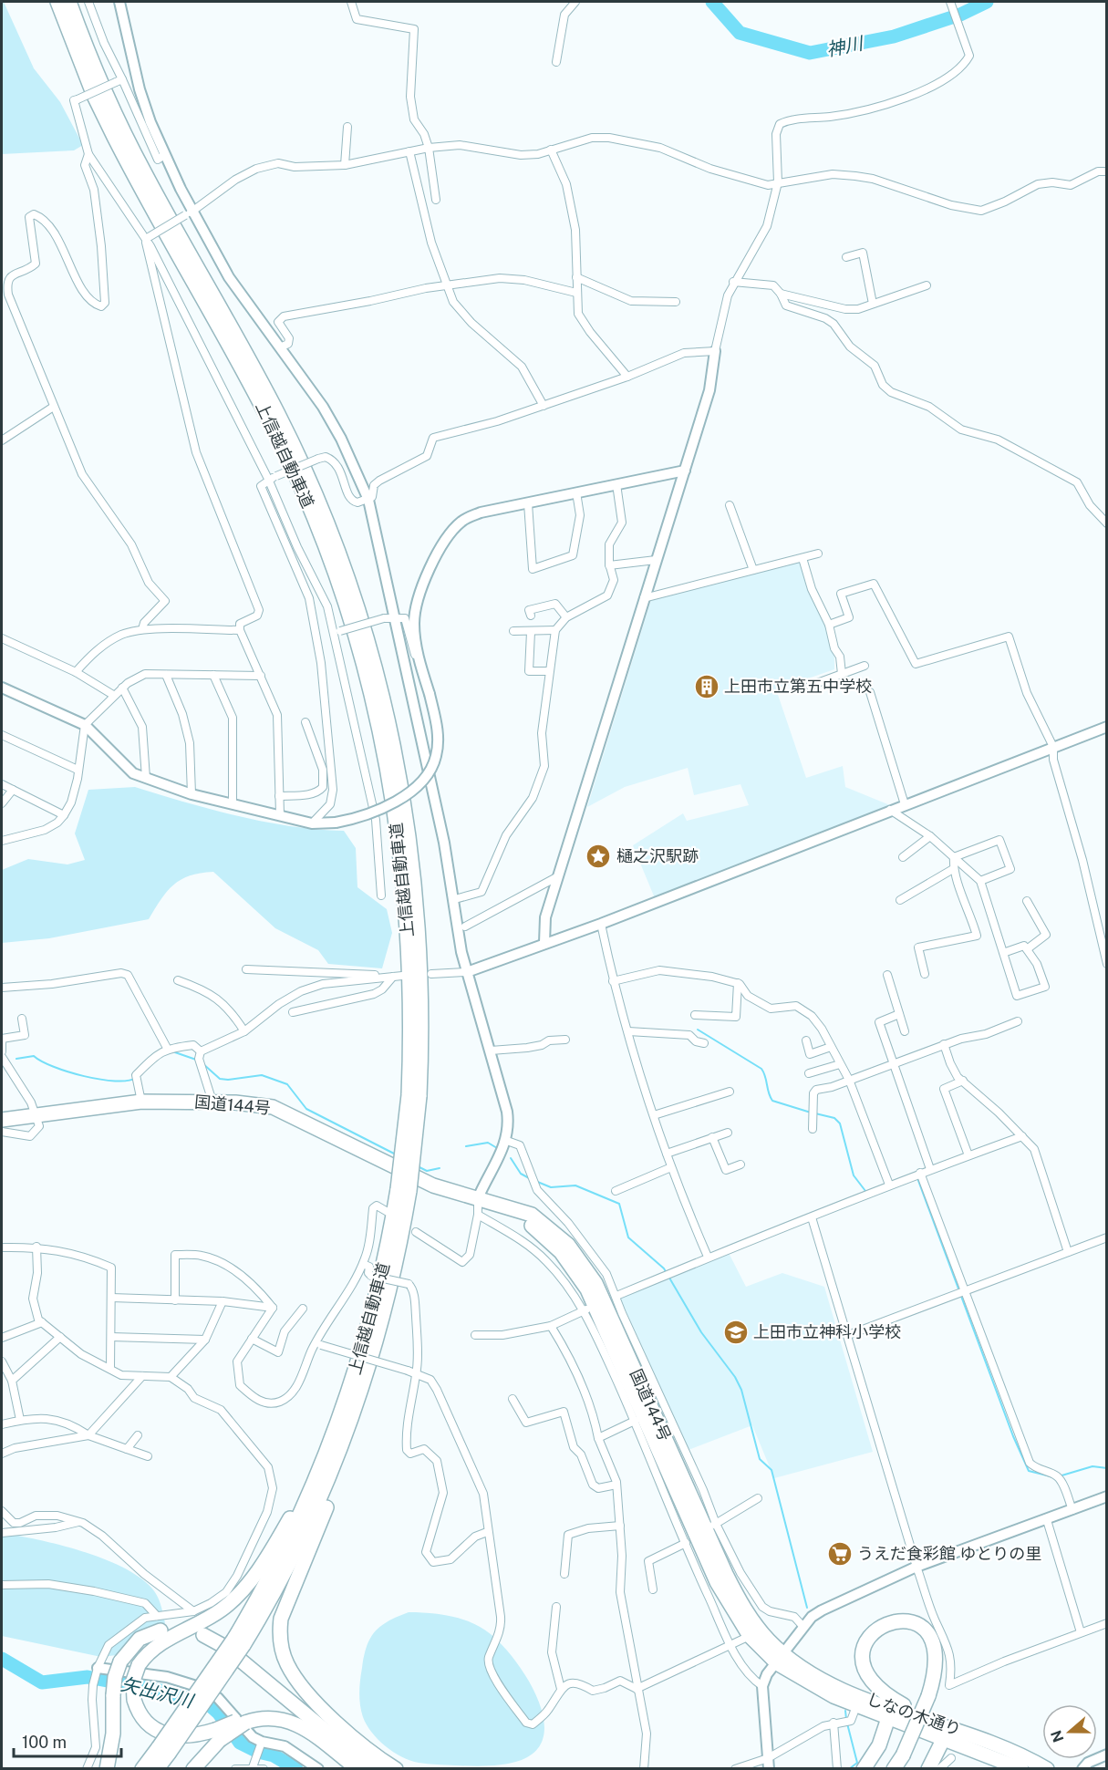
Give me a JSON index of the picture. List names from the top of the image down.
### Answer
{
  "streets": {
    "highway": ["上信越自動車道", "国道144号", "しなの木通り"]
  },
  "crossings": [
    ["国道144号", "しなの木通り"]
  ],
  "water": ["神川", "矢出沢川"],
  "places": {
    "building": ["上田市立第五中学校"],
    "place": ["樋之沢駅跡"],
    "school or university": ["上田市立神科小学校"],
    "supermarket": ["うえだ食彩館 ゆとりの里"]
  },
  "scale_bar": "100 m",
  "north": "left"
}
